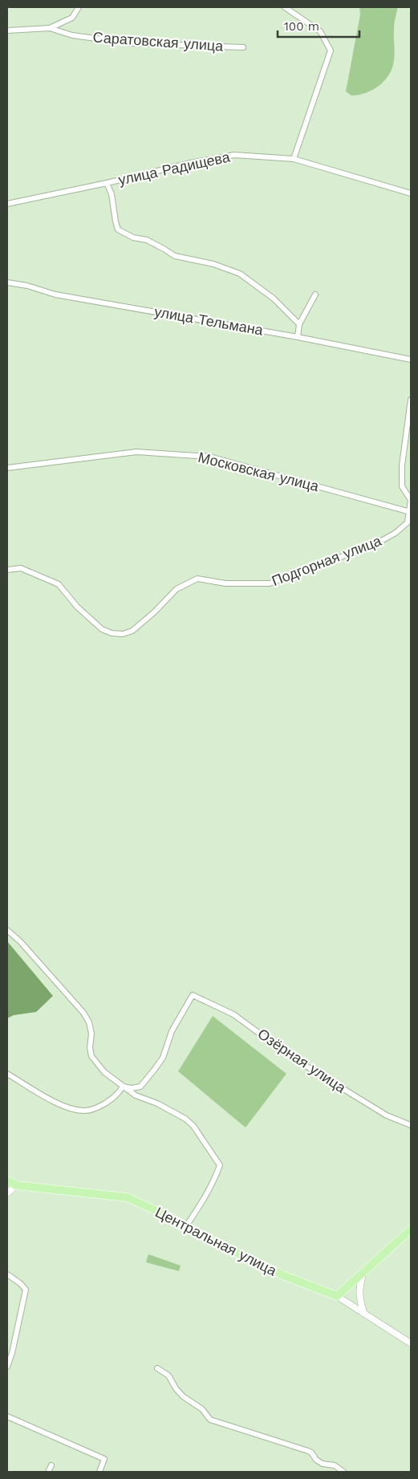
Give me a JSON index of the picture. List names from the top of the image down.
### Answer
{
  "streets": {
    "main road": ["Центральная улица"],
    "street": [
      "Саратовская улица",
      "улица Радищева",
      "улица Тельмана",
      "Московская улица",
      "Подгорная улица",
      "Озёрная улица"
    ]
  },
  "crossings": [
    ["Московская улица", "Подгорная улица"]
  ],
  "scale_bar": "100 m"
}
